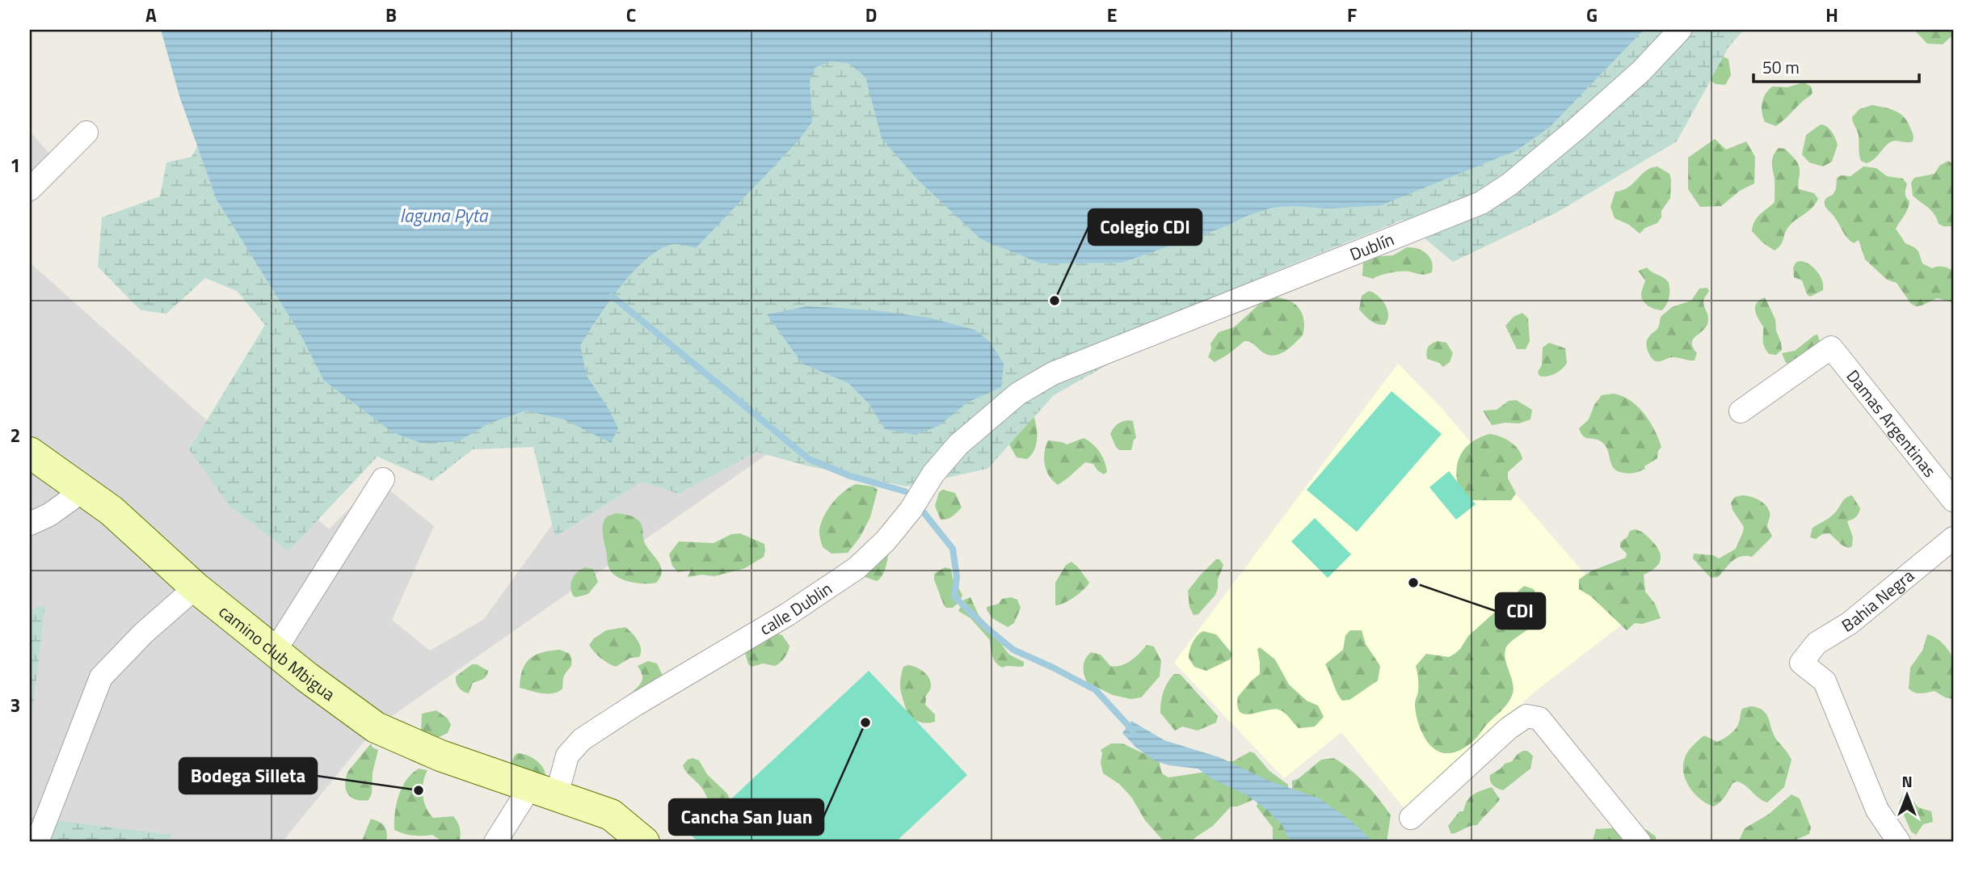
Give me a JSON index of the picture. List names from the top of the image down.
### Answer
{
  "streets": {
    "main road": ["camino club Mbigua"],
    "street": [
      "Dublín",
      "Damas Argentinas",
      "Bahia Negra",
      "calle Dublin"
    ]
  },
  "crossings": [
    ["Dublín", "calle Dublin"],
    ["calle Dublin", "camino club Mbigua"]
  ],
  "water": ["laguna Pyta"],
  "places": [
    "Colegio CDI",
    "CDI",
    "Cancha San Juan",
    "Bodega Silleta"
  ],
  "scale_bar": "50 m",
  "north": "top",
  "grid": {
    "columns": [
      "A",
      "B",
      "C",
      "D",
      "E",
      "F",
      "G",
      "H"
    ],
    "rows": ["1", "2", "3"]
  }
}
